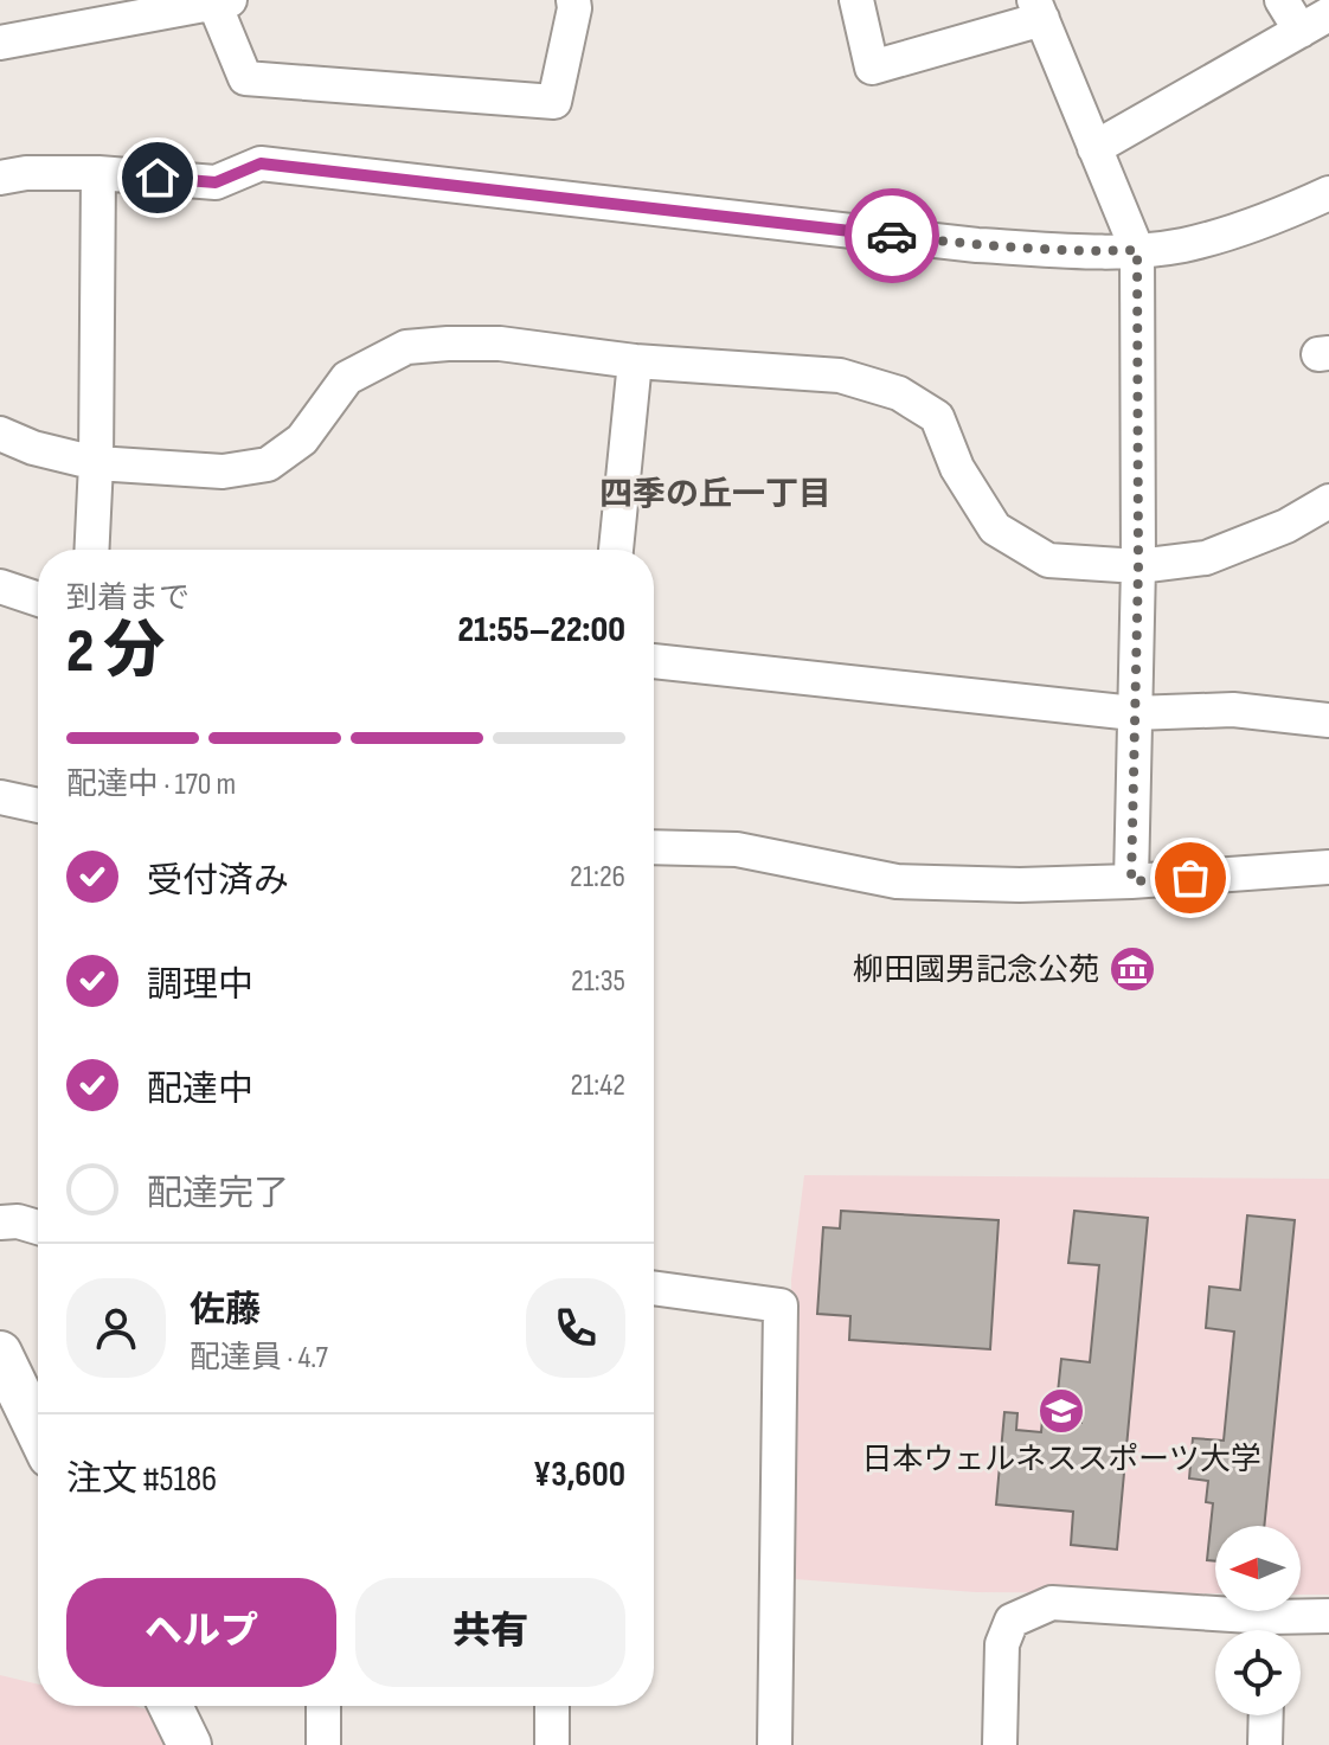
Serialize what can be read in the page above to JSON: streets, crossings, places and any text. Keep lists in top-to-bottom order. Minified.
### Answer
{"districts":["四季の丘一丁目"],"places":{"museum":["柳田國男記念公苑"],"school or university":["日本ウェルネススポーツ大学"]},"north":"left","page":{"heading":["2 分","到着まで","21:55–22:00"],"panel":["佐藤","配達員 · 4.7","注文 #5186","¥3,600"],"bar":"配達中 · 170 m","list":[["受付済み","21:26"],["調理中","21:35"],["配達中","21:42"],"配達完了"],"buttons":["ヘルプ","共有"]}}
